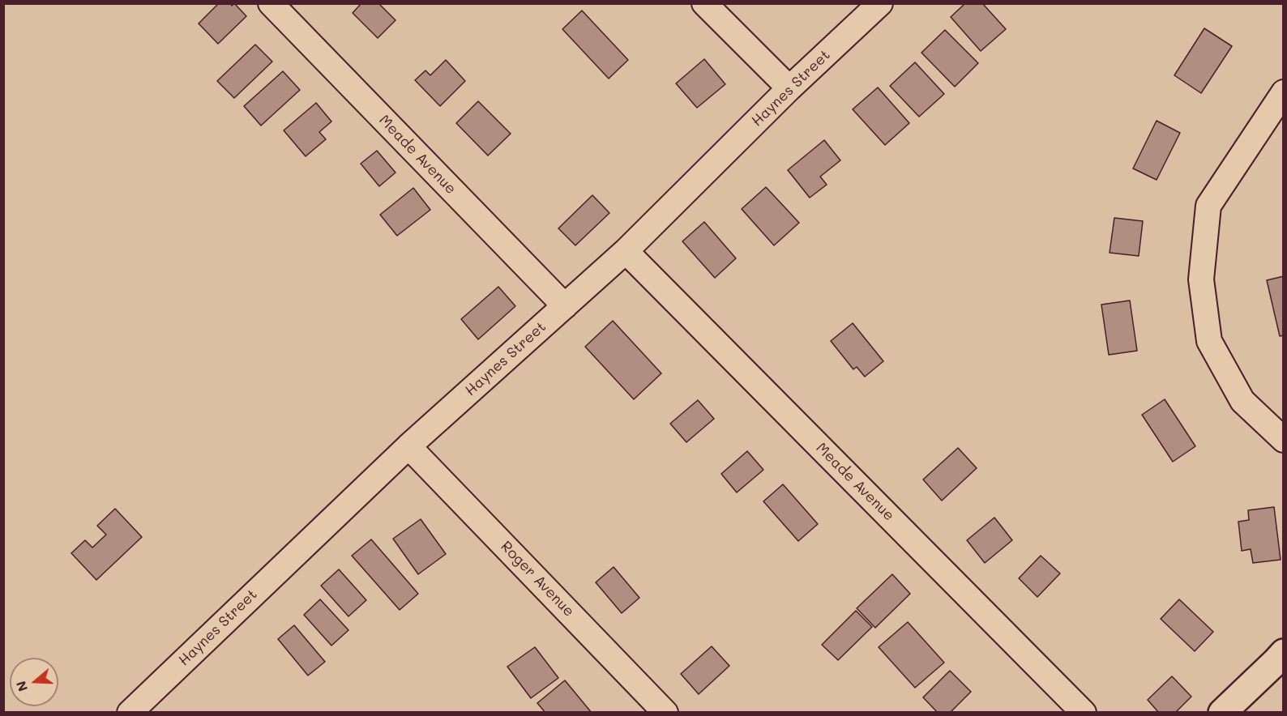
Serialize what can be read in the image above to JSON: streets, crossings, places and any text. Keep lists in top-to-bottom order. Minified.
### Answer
{"streets":{"street":["Haynes Street","Meade Avenue","Roger Avenue"]},"crossings":[["Haynes Street","Meade Avenue"],["Haynes Street","Roger Avenue"]],"north":"left"}
